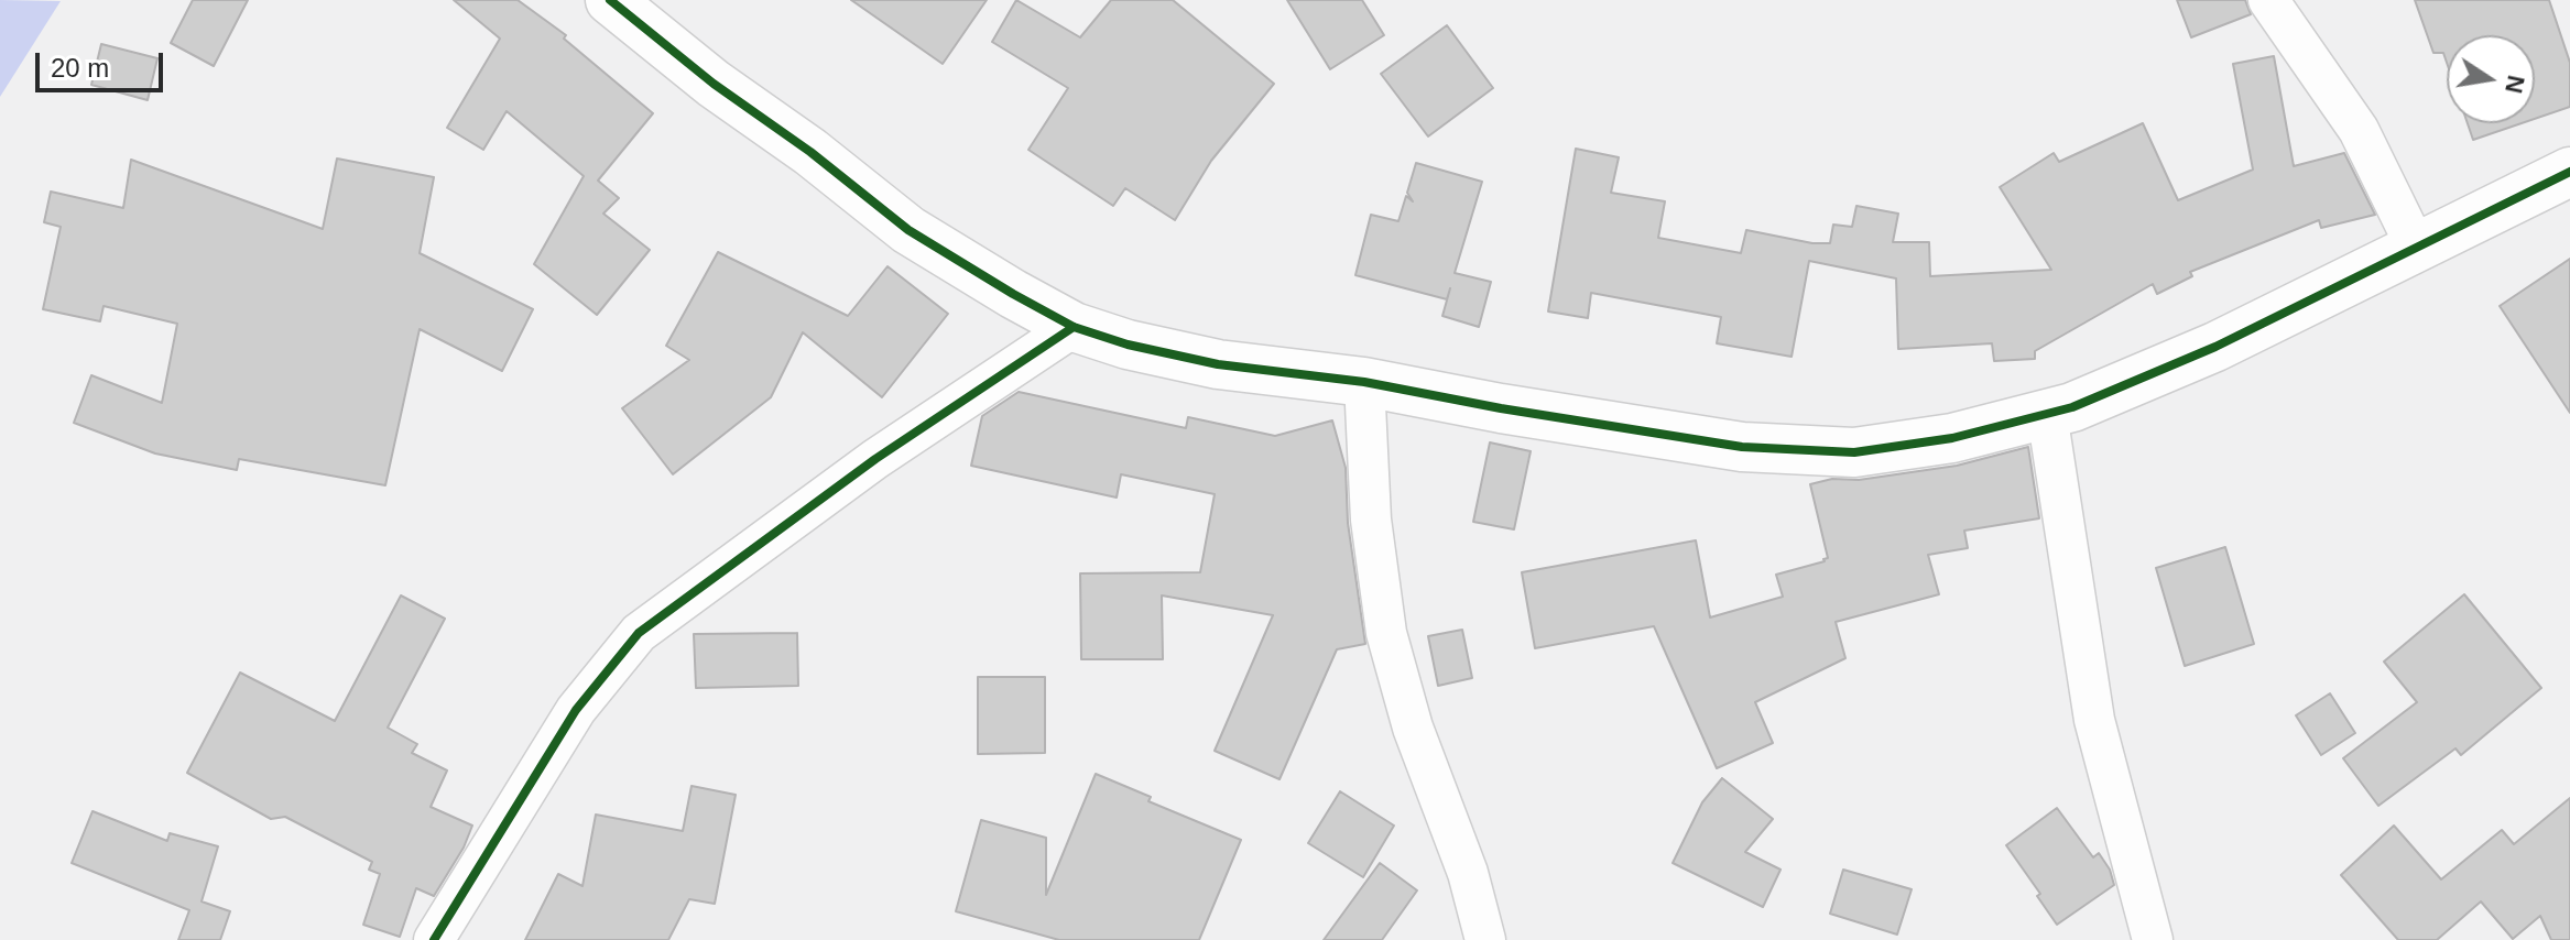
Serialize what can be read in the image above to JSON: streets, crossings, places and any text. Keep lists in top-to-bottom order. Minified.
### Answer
{"scale_bar":"20 m","north":"right"}
